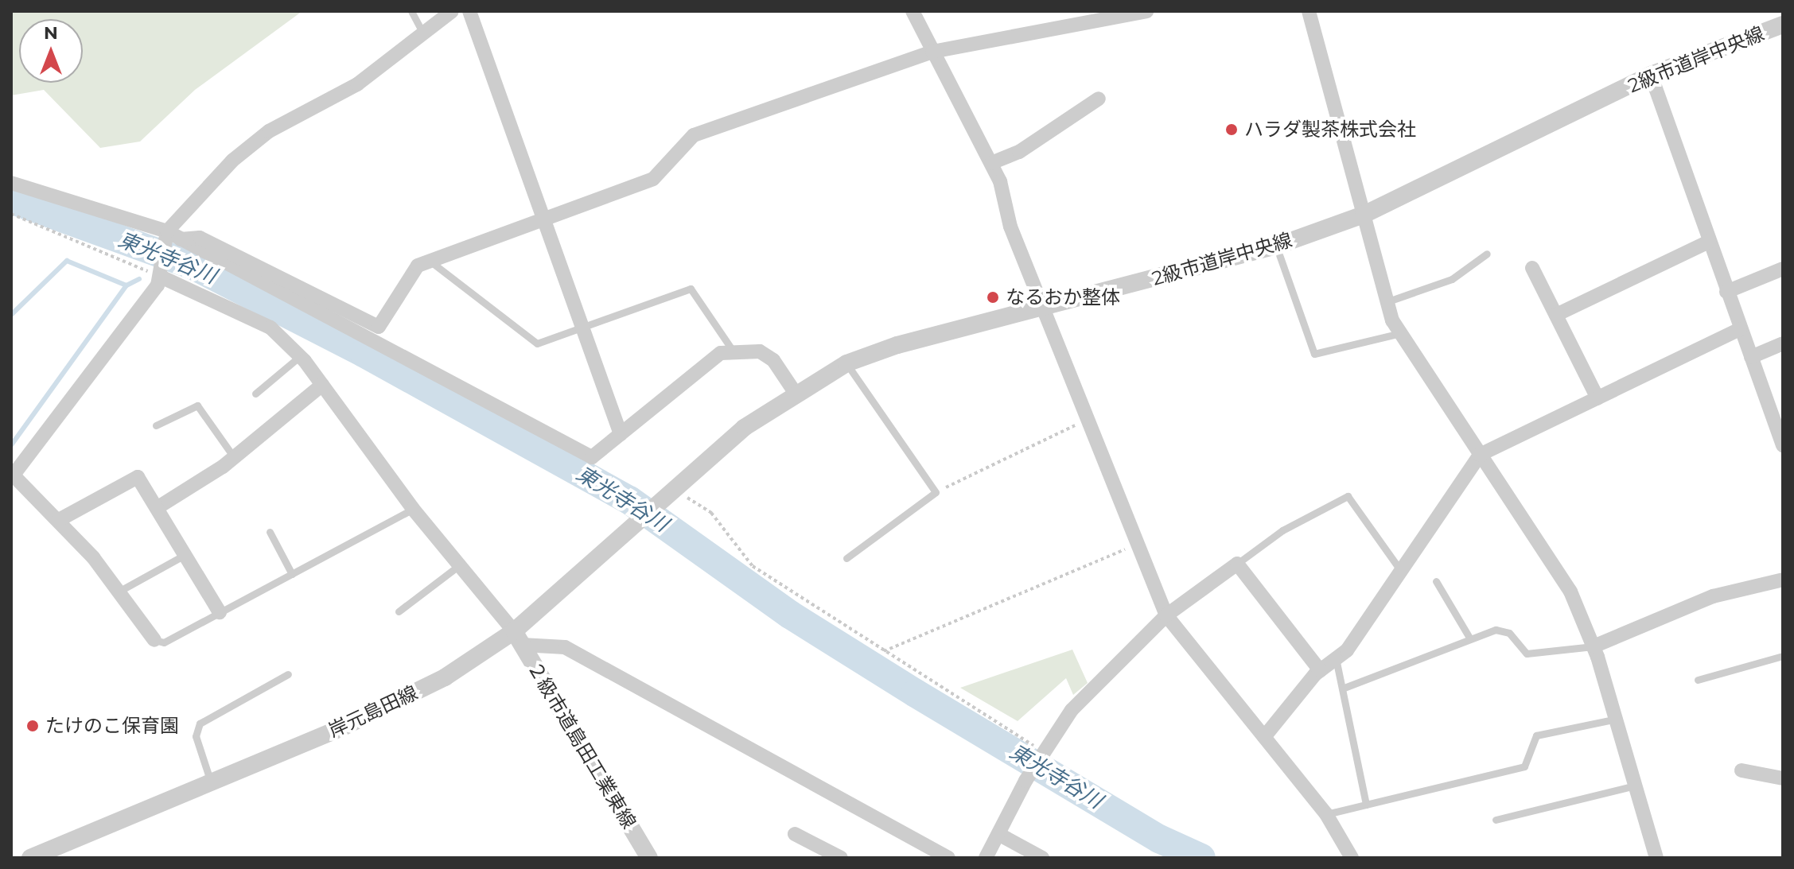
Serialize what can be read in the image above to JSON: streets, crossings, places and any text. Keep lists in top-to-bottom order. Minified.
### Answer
{"streets":{"street":["2級市道岸中央線","岸元島田線","２級市道島田工業東線"]},"crossings":[["2級市道岸中央線","岸元島田線"],["岸元島田線","２級市道島田工業東線"]],"water":["東光寺谷川"],"places":["ハラダ製茶株式会社","なるおか整体","たけのこ保育園"],"north":"top"}
